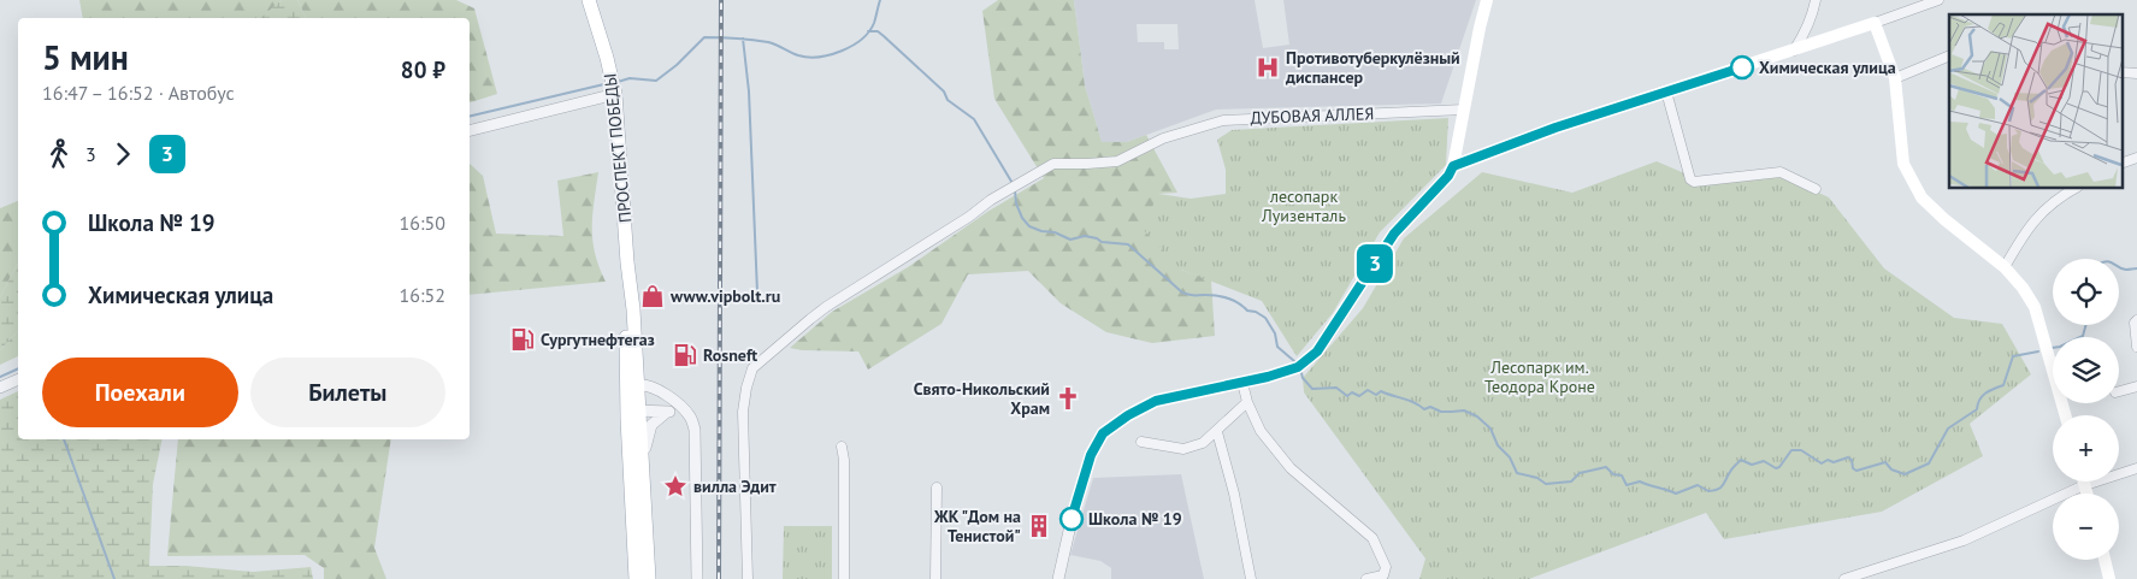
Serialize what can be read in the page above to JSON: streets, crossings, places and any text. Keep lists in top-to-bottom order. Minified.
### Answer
{"streets":{"main road":["ПРОСПЕКТ ПОБЕДЫ"],"street":["ДУБОВАЯ АЛЛЕЯ"]},"parks":["лесопарк Луизенталь","Лесопарк им. Теодора Кроне"],"places":{"hospital":["Противотуберкулёзный диспансер"],"other":["Химическая улица","Школа № 19"],"shop":["www.vipbolt.ru"],"fuel station":["Сургутнефтегаз","Rosneft"],"church":["Свято-Никольский Храм"],"place":["вилла Эдит"],"building":["ЖК \"Дом на Тенистой\""]},"lines":["bus line 3"],"page":{"on_map":"3","heading":["5 мин","16:47 – 16:52 · Автобус","80 ₽"],"legs":["3","3"],"list":[{"name":"Школа № 19","value":"16:50"},{"name":"Химическая улица","value":"16:52"}],"map_buttons":["+","−"],"buttons":["Поехали","Билеты"]}}
